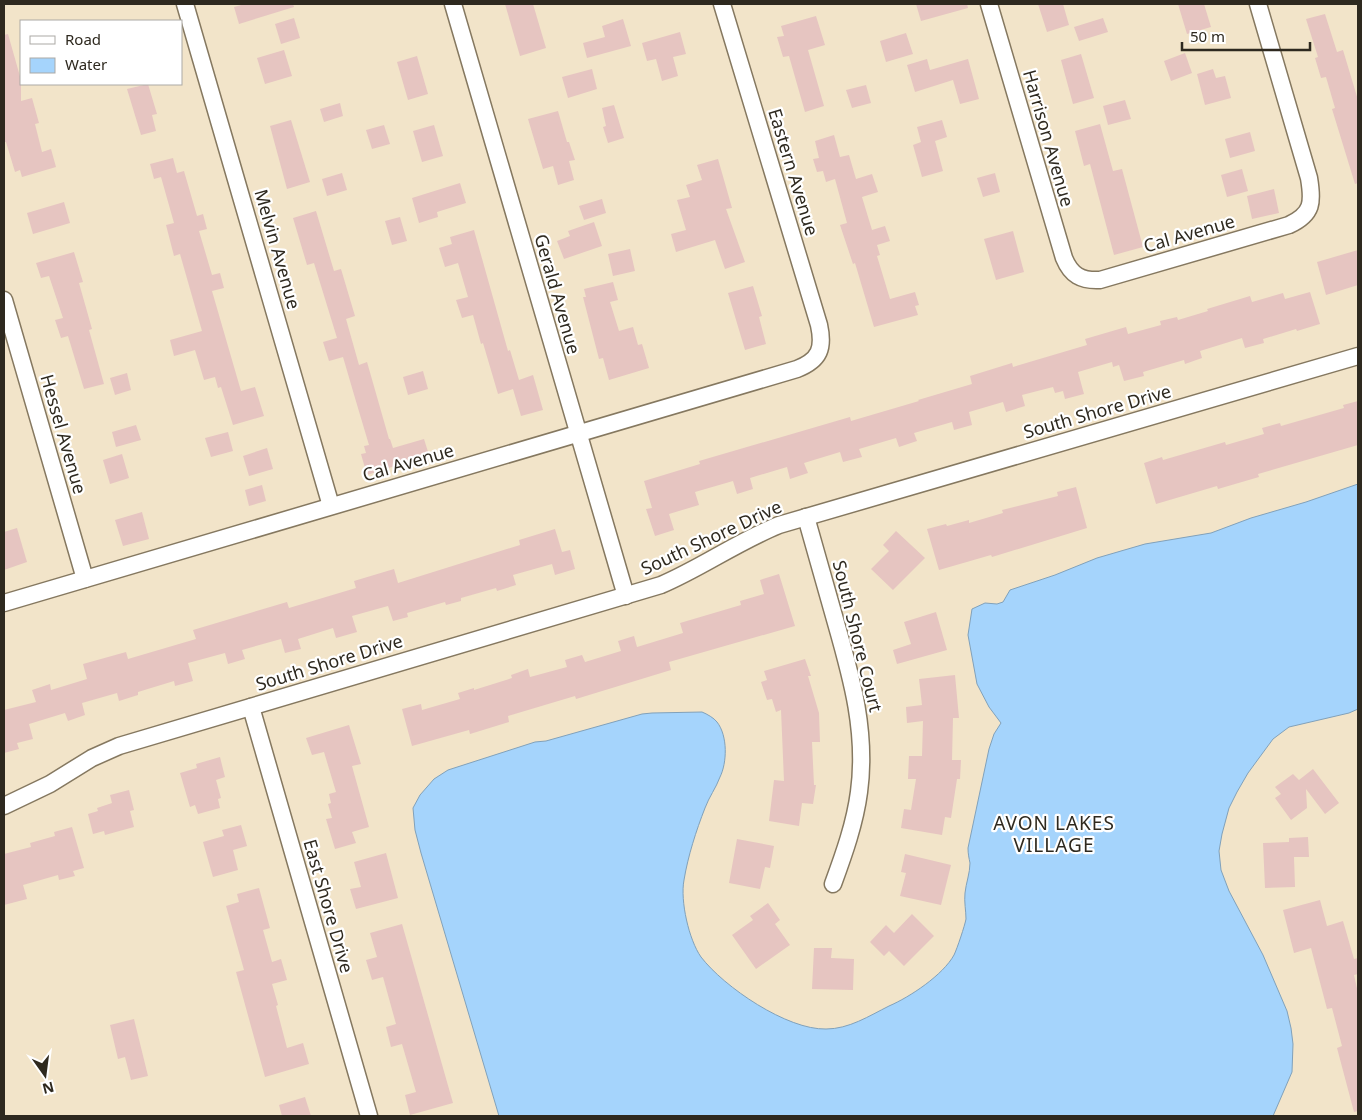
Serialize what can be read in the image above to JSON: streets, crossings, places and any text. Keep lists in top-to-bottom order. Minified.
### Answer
{"streets":{"street":["Harrison Avenue","Eastern Avenue","Cal Avenue","Melvin Avenue","Gerald Avenue","South Shore Drive","Hessel Avenue","South Shore Court","East Shore Drive"]},"crossings":[["Harrison Avenue","Cal Avenue"],["Eastern Avenue","Cal Avenue"],["Cal Avenue","Melvin Avenue"],["Cal Avenue","Gerald Avenue"],["Cal Avenue","Hessel Avenue"],["Gerald Avenue","South Shore Drive"],["South Shore Drive","South Shore Court"],["South Shore Drive","East Shore Drive"]],"districts":["AVON LAKES VILLAGE"],"legend":["Road","Water"],"scale_bar":"50 m","north":"bottom"}
